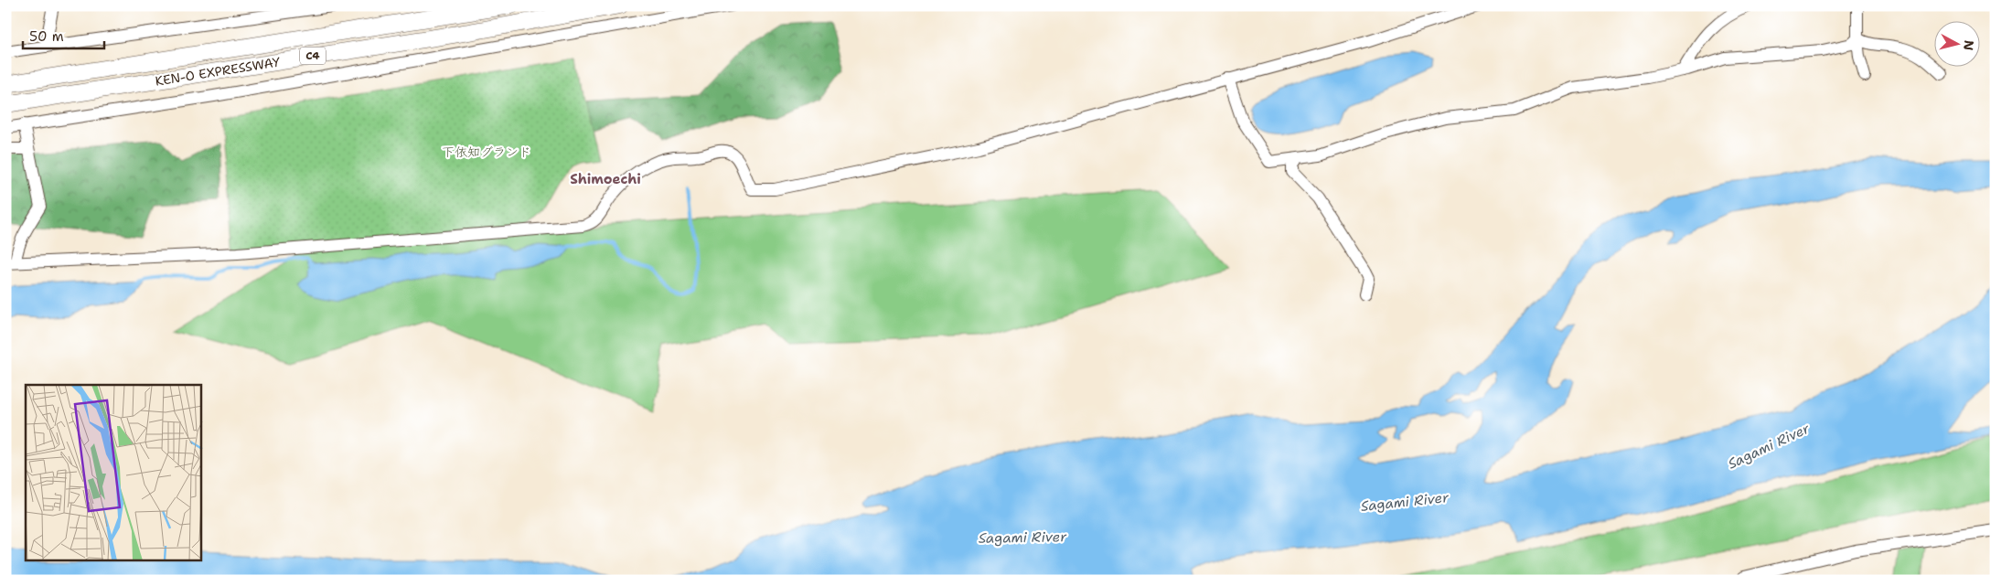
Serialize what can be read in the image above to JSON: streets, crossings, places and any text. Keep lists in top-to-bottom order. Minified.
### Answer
{"streets":{"highway":["C4","KEN-O EXPRESSWAY"]},"districts":["Shimoechi"],"water":["Sagami River"],"parks":["下依知グランド"],"scale_bar":"50 m","north":"right"}
